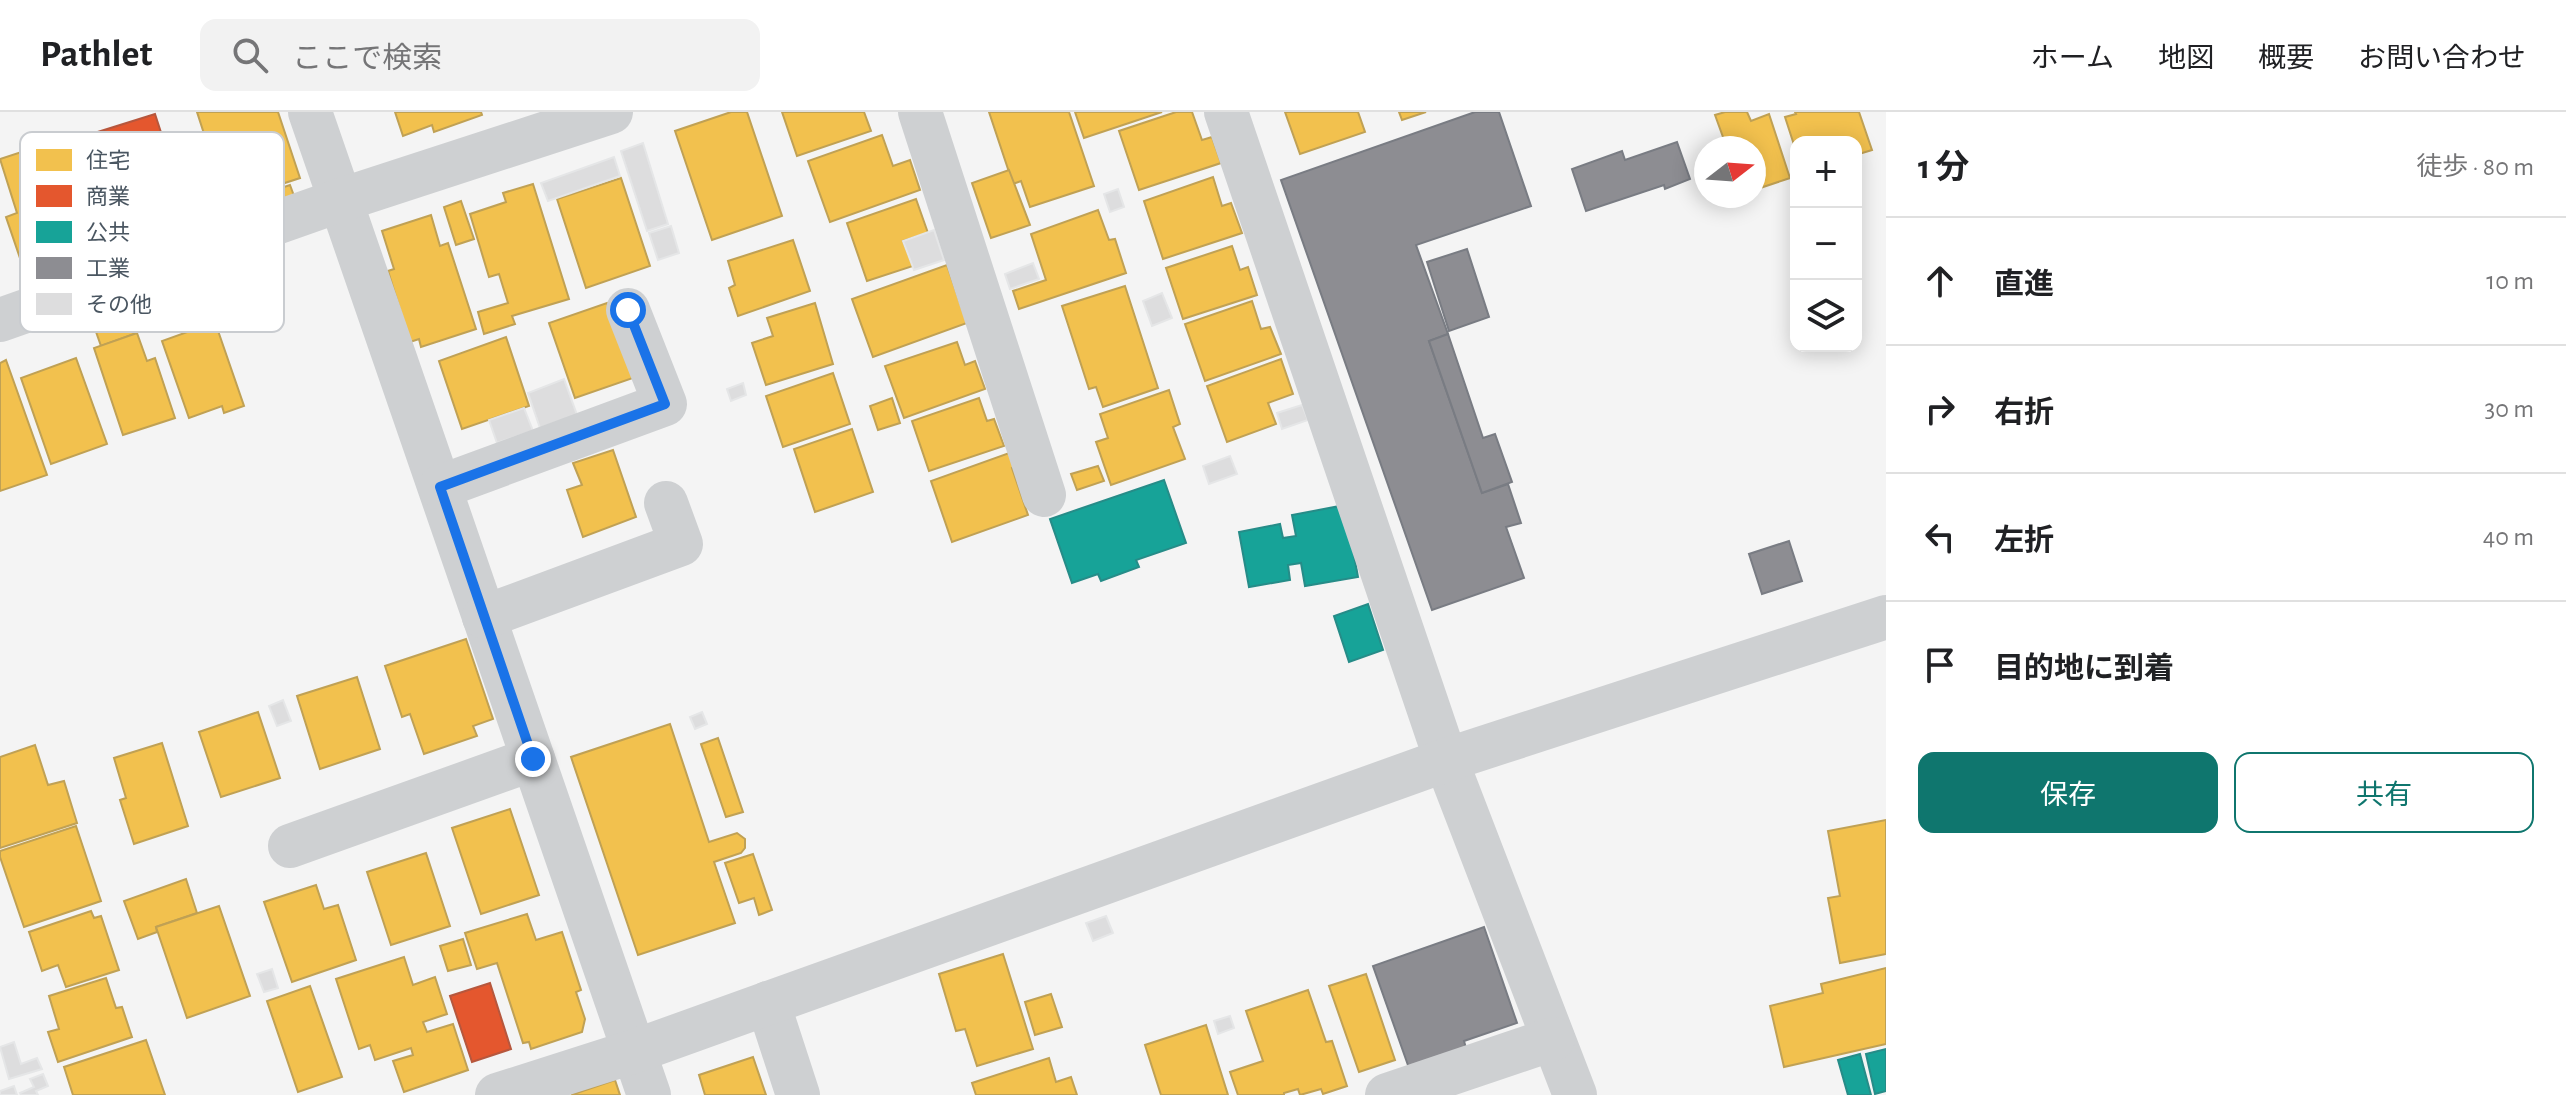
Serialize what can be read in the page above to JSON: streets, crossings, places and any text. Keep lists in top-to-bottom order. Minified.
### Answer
{"legend":["住宅","商業","公共","工業","その他"],"north":"right","page":{"header":"Pathlet","search":"ここで検索","nav":["ホーム","地図","概要","お問い合わせ"],"heading":["1 分","徒歩 · 80 m"],"map_buttons":["+","−"],"list":[["直進","10 m"],["右折","30 m"],["左折","40 m"],"目的地に到着"],"buttons":["保存","共有"]}}
